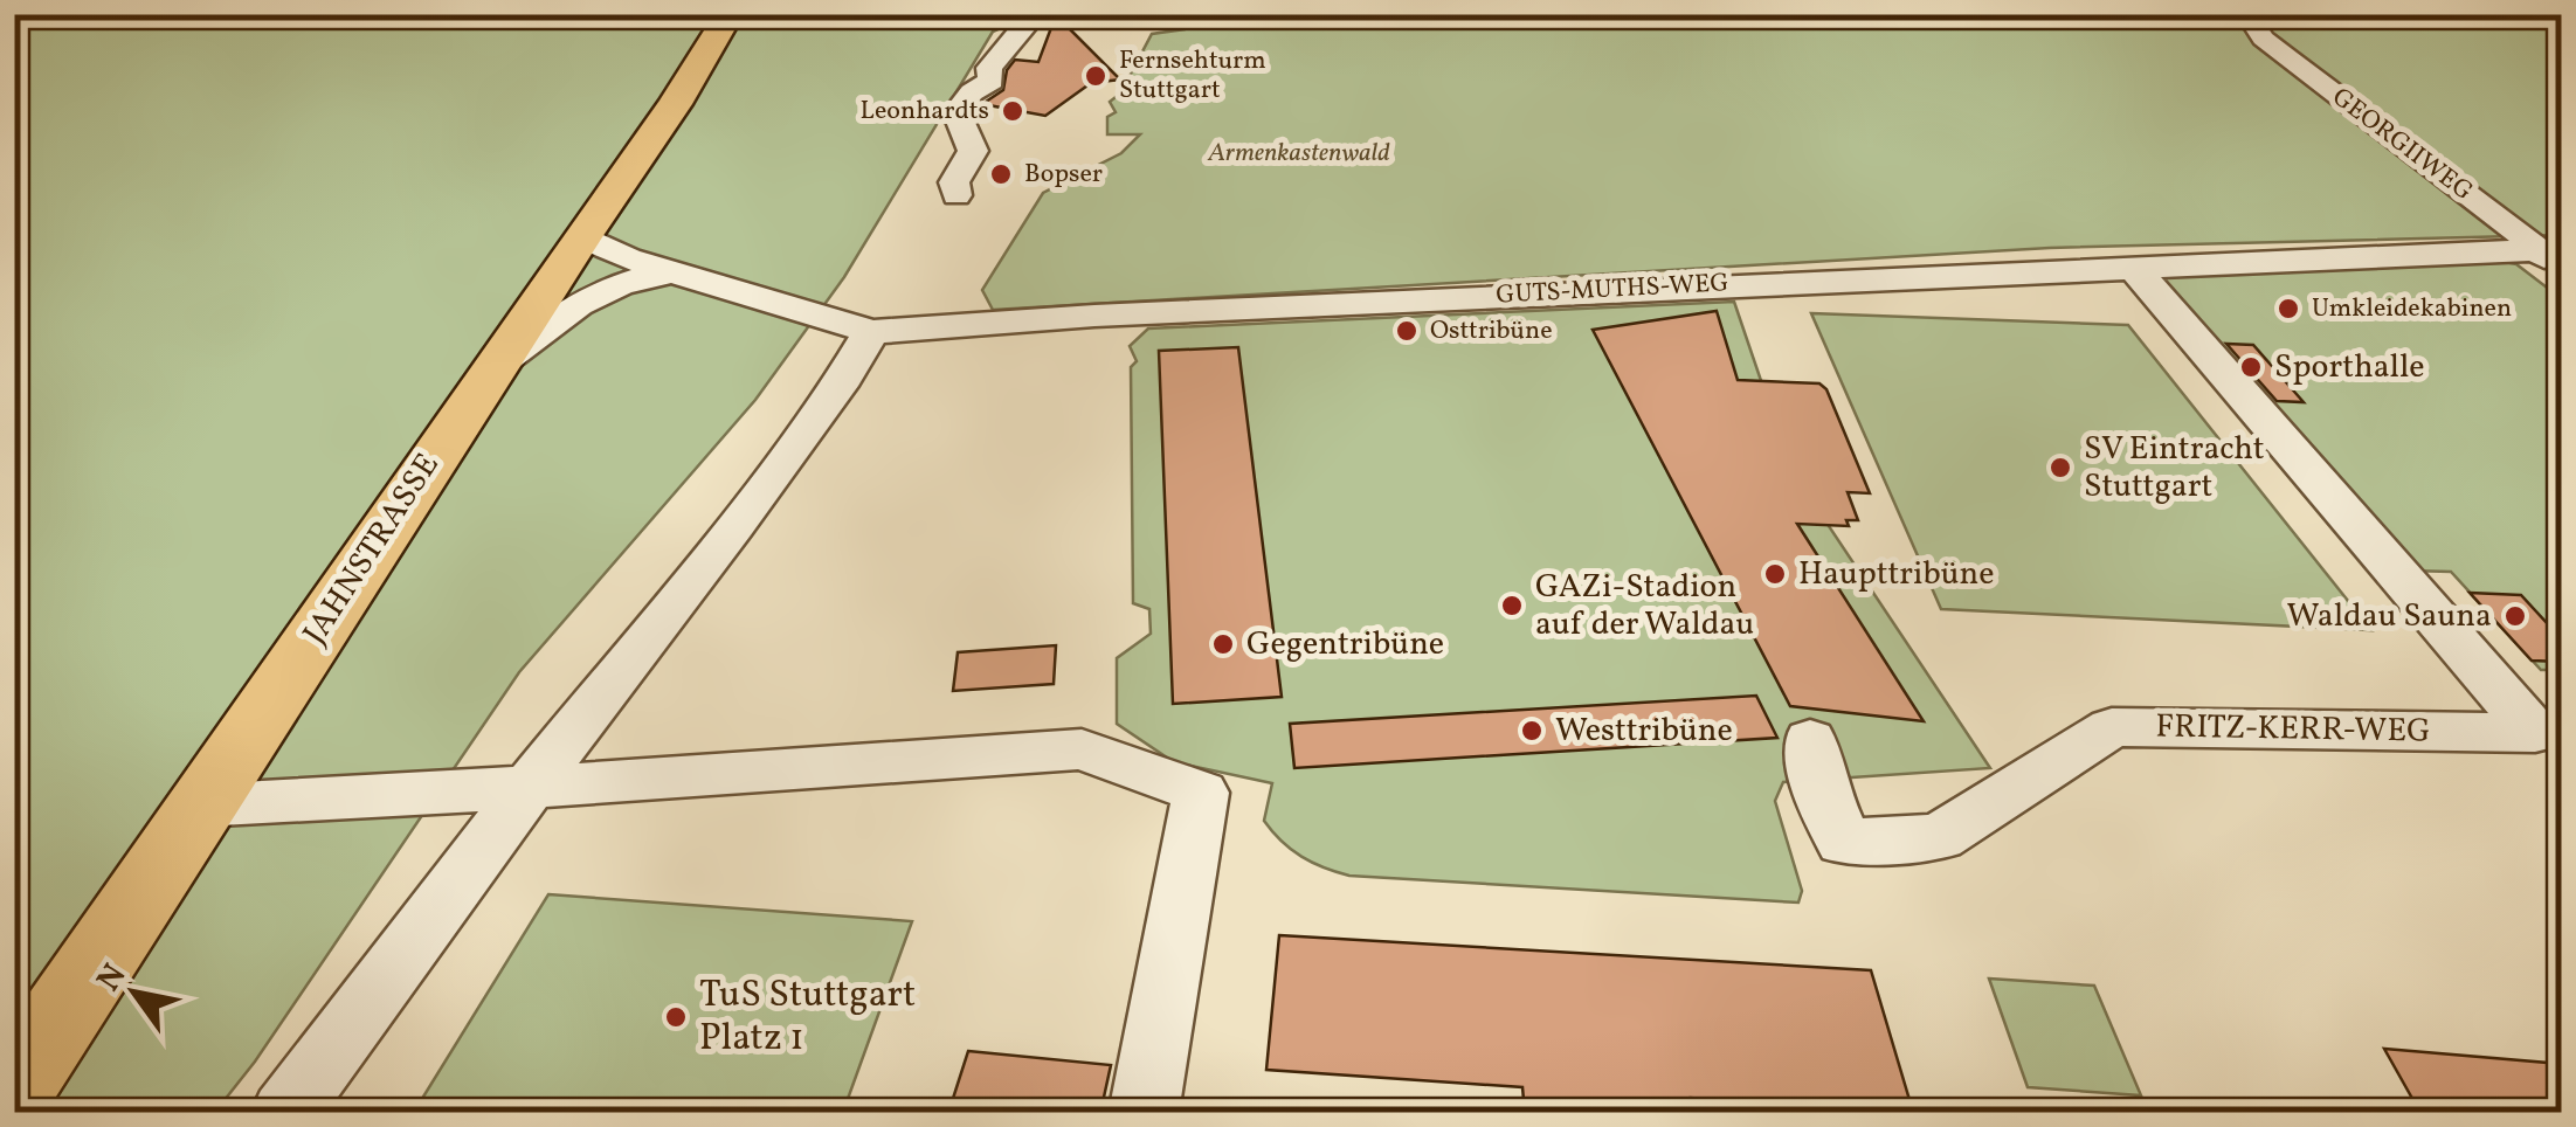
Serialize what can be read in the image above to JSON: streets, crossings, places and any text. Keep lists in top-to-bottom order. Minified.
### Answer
{"streets":{"main road":["JAHNSTRASSE"],"street":["GEORGIIWEG","GUTS-MUTHS-WEG","FRITZ-KERR-WEG"]},"crossings":[["GEORGIIWEG","GUTS-MUTHS-WEG"],["GUTS-MUTHS-WEG","JAHNSTRASSE"],["GUTS-MUTHS-WEG","FRITZ-KERR-WEG"]],"parks":["Armenkastenwald"],"places":["Fernsehturm Stuttgart","Leonhardts","Bopser","Umkleidekabinen","Osttribüne","Sporthalle","SV Eintracht Stuttgart","Haupttribüne","GAZi-Stadion auf der Waldau","Waldau Sauna","Gegentribüne","Westtribüne","TuS Stuttgart Platz 1"],"north":"top left"}
